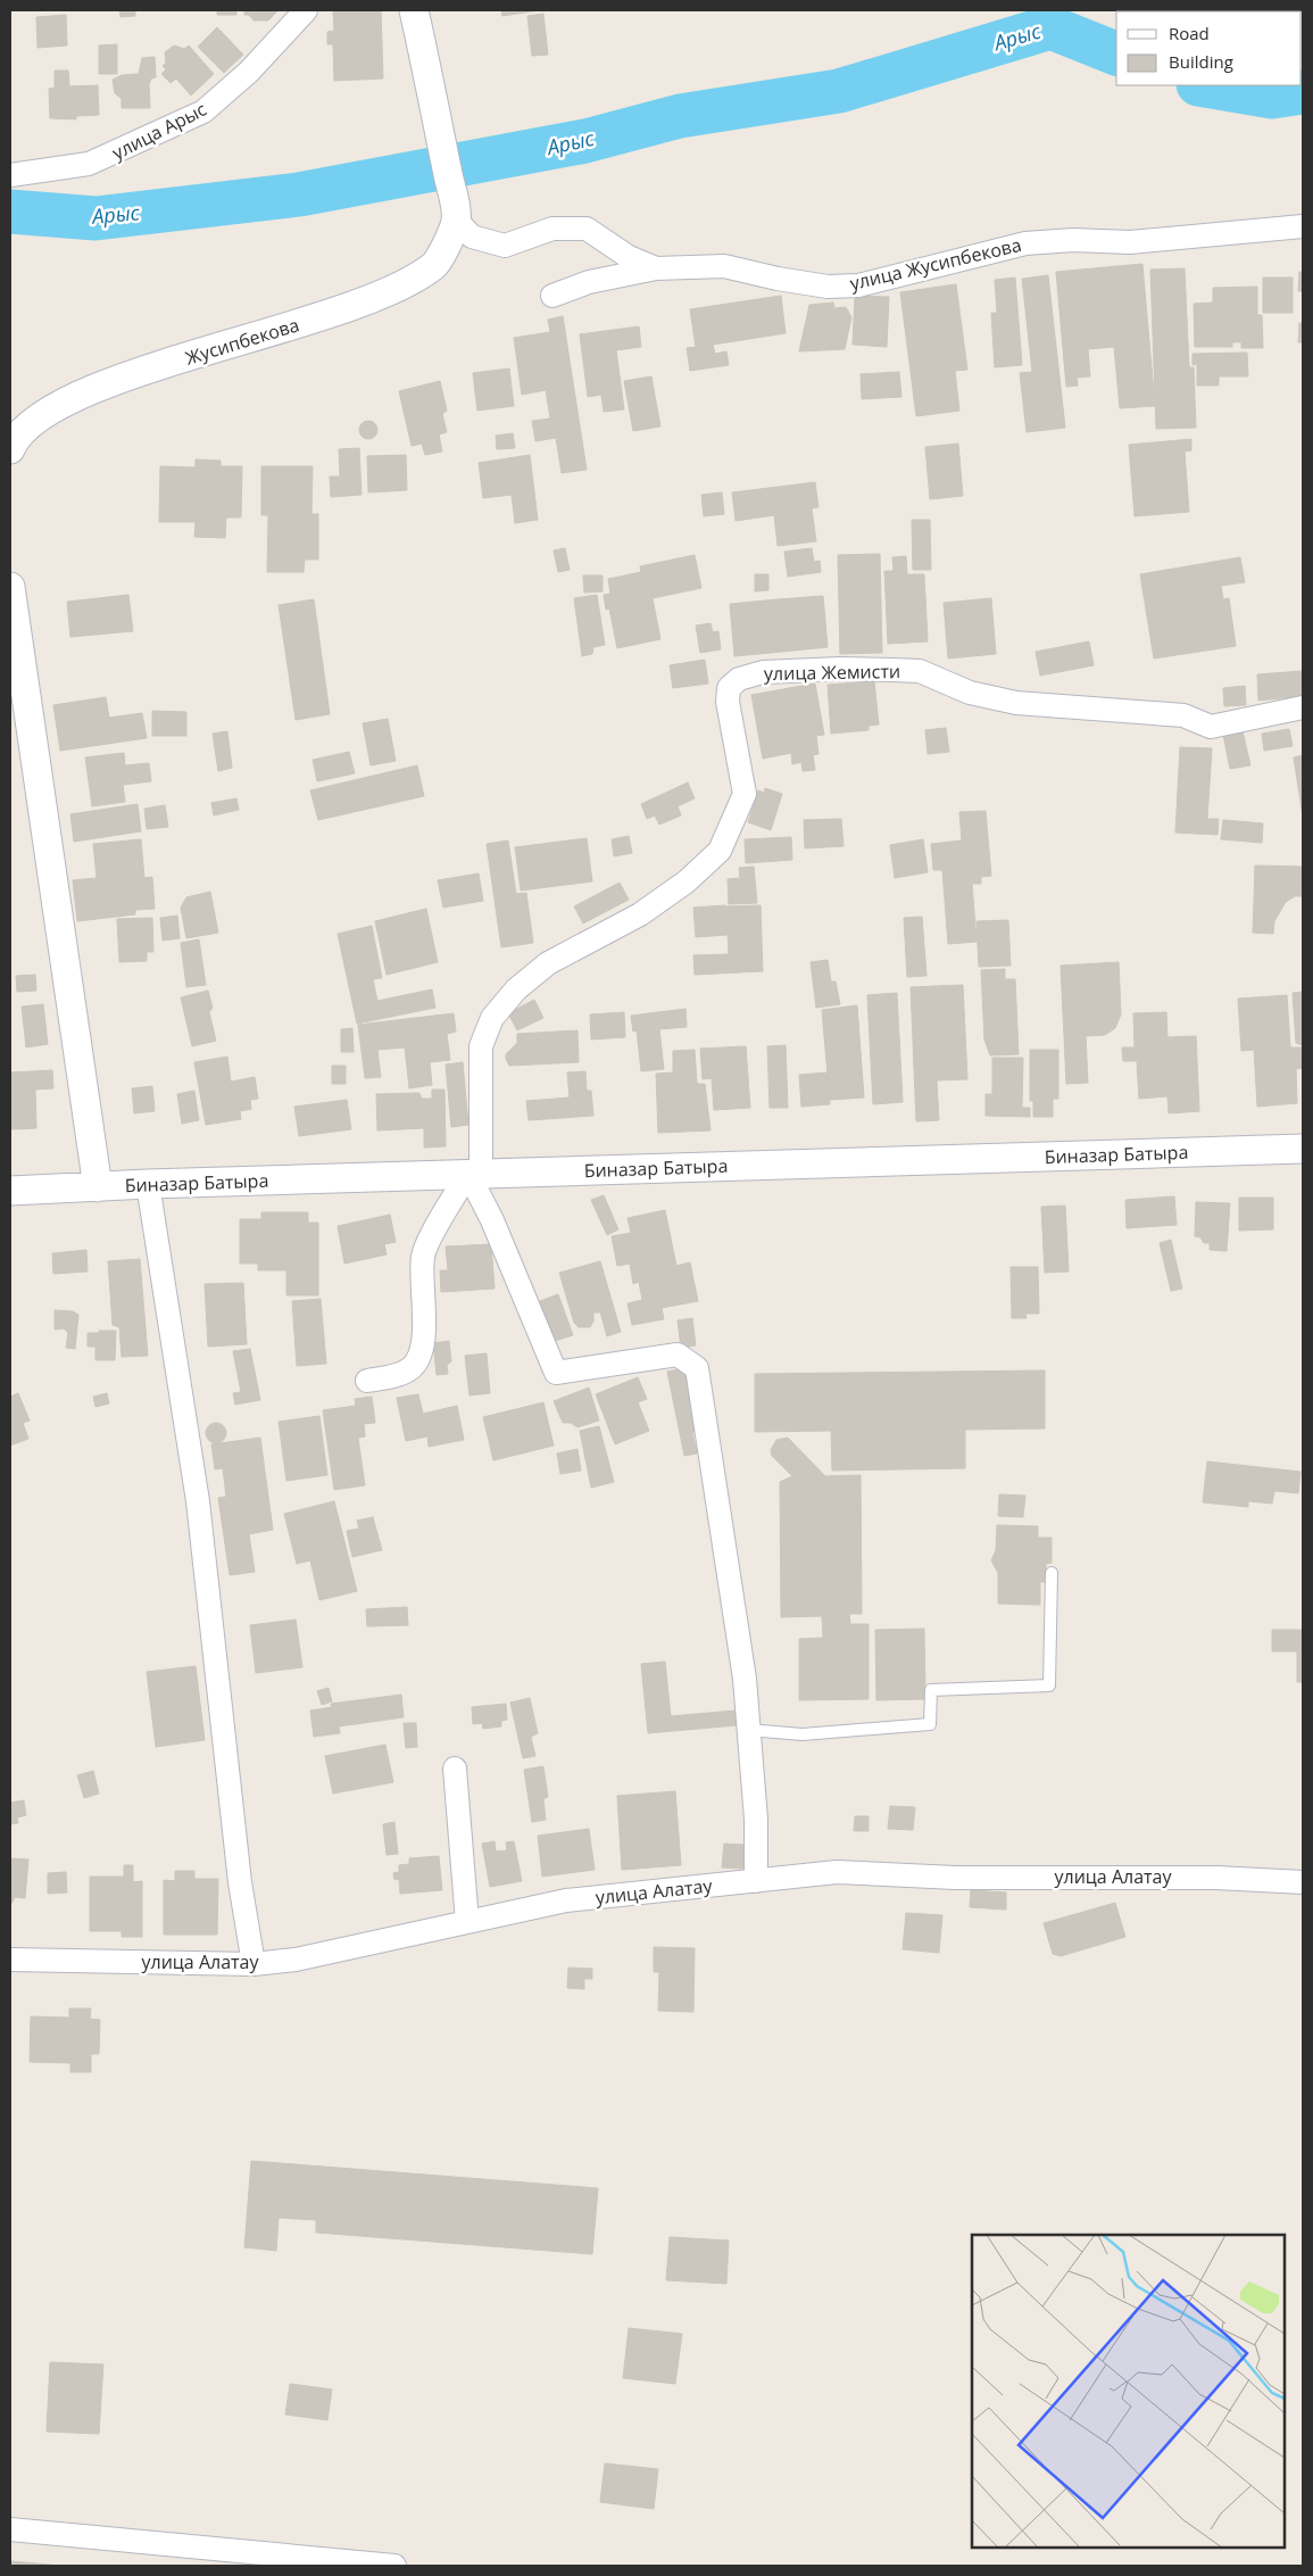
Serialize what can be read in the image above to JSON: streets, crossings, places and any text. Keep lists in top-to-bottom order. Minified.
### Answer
{"streets":{"street":["улица Арыс","улица Жусипбекова","Жусипбекова","улица Жемисти","Биназар Батыра","улица Алатау"]},"crossings":[["улица Жусипбекова","Жусипбекова"],["улица Жемисти","Биназар Батыра"]],"water":["Арыс"],"legend":["Road","Building"]}
